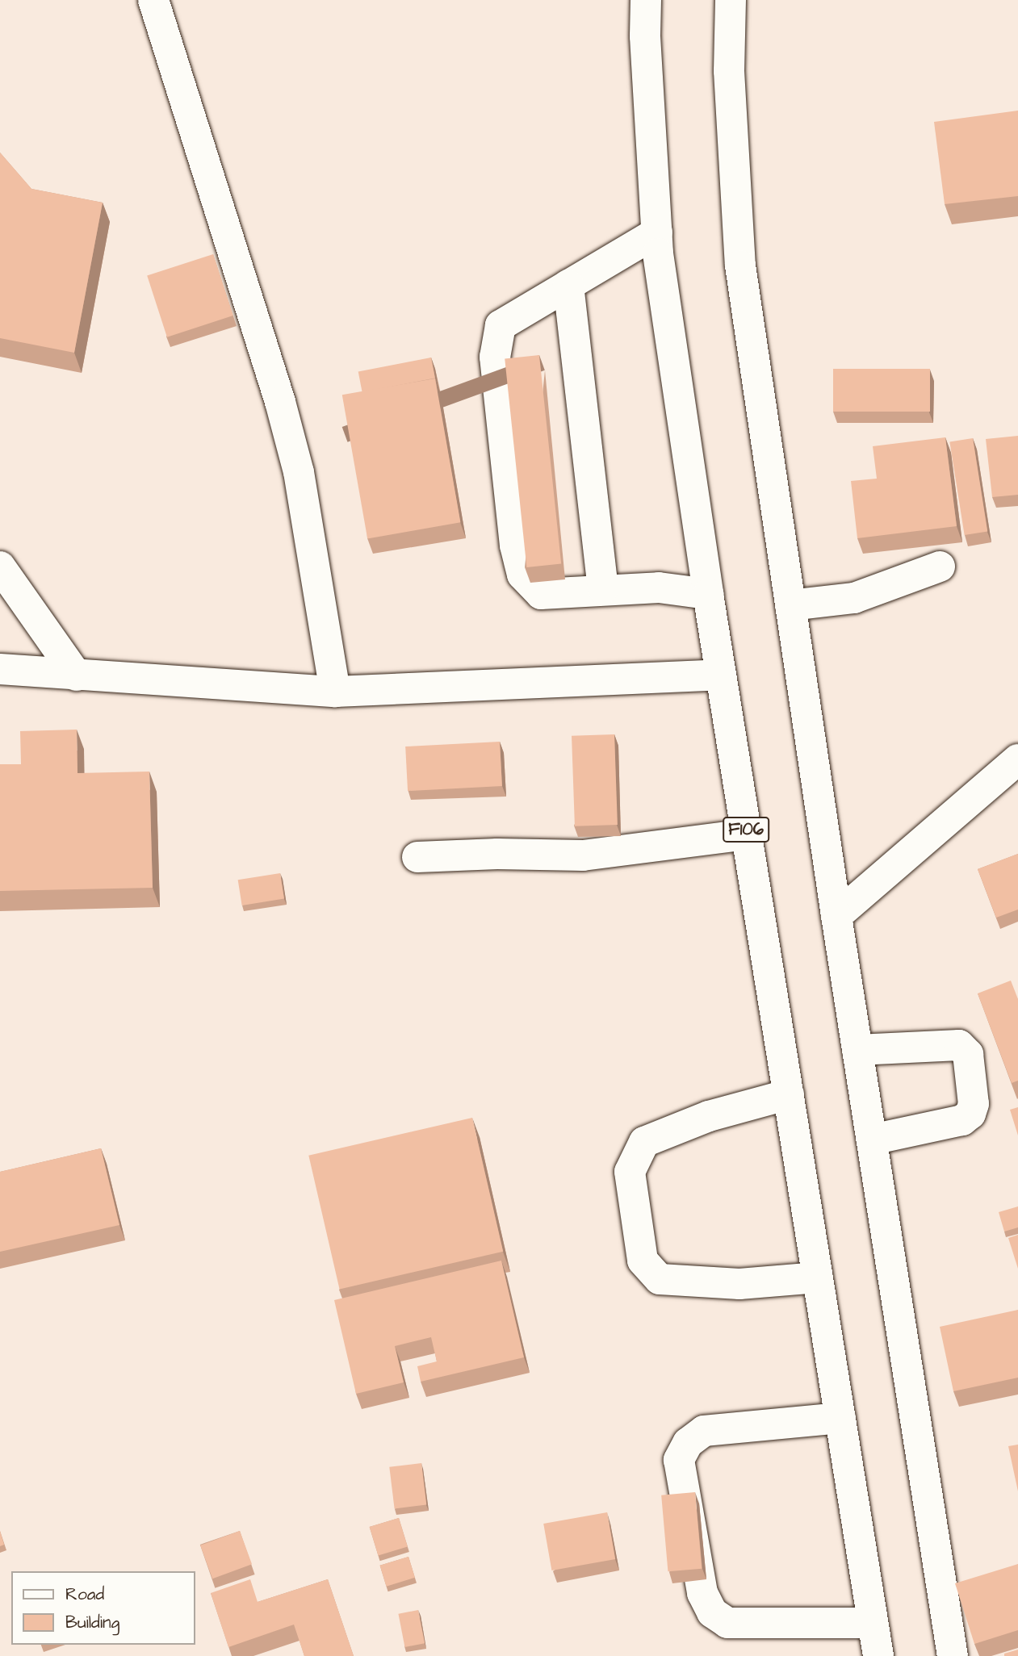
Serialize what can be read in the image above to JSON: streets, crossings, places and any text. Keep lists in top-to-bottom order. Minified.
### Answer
{"streets":{"main road":["F106"]},"legend":["Road","Building"]}
